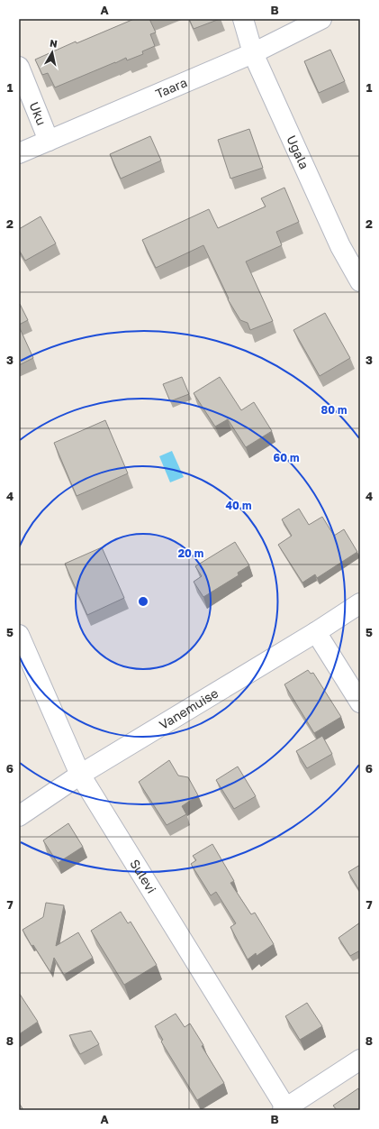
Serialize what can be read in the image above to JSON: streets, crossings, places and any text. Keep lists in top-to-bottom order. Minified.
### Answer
{"streets":{"street":["Taara","Uku","Ugala","Vanemuise","Sulevi"]},"crossings":[["Taara","Uku"],["Taara","Ugala"],["Vanemuise","Sulevi"]],"north":"top","grid":{"columns":["A","B"],"rows":["1","2","3","4","5","6","7","8"]},"rings":["80 m","60 m","40 m","20 m"]}
